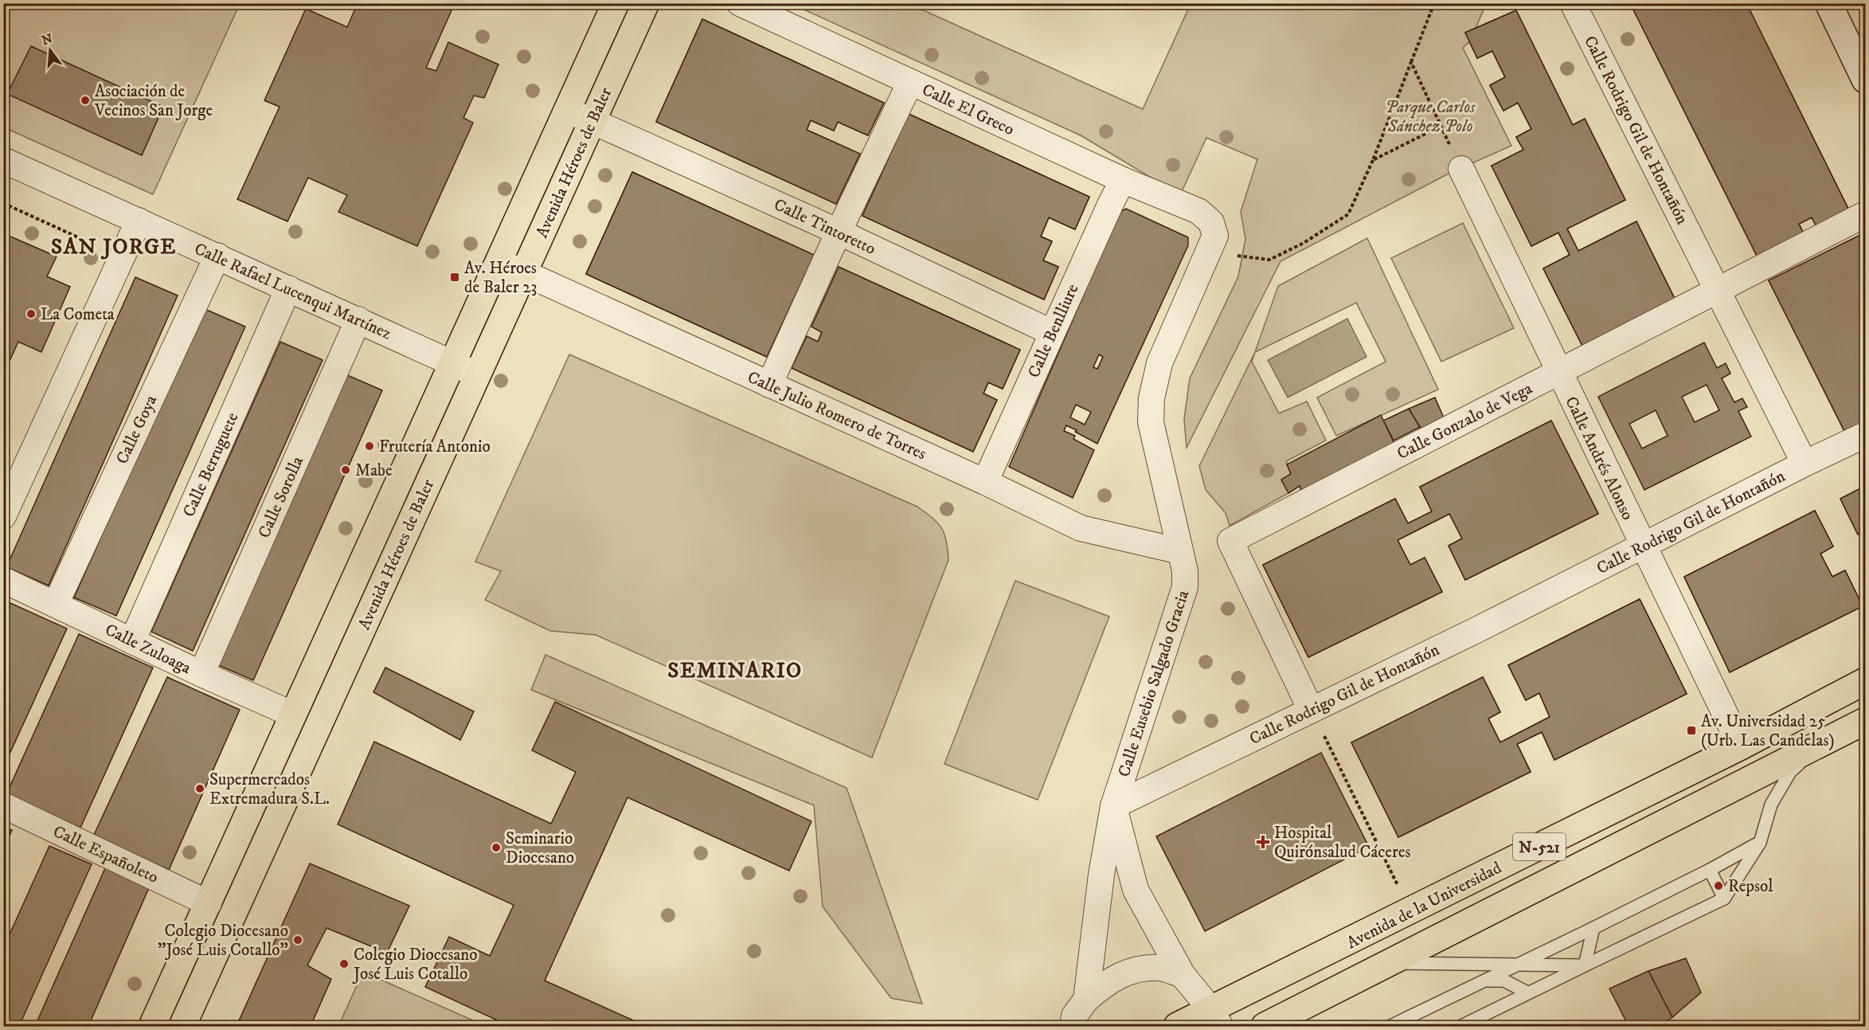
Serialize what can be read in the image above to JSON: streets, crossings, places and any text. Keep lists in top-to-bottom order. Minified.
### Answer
{"streets":{"main road":["Avenida Héroes de Baler","N-521","Avenida de la Universidad"],"street":["Calle El Greco","Calle Rodrigo Gil de Hontañón","Calle Tintoretto","Calle Rafael Lucenqui Martínez","Calle Benlliure","Calle Julio Romero de Torres","Calle Gonzalo de Vega","Calle Goya","Calle Andrés Alonso","Calle Berruguete","Calle Sorolla","Calle Zuloaga","Calle Eusebio Salgado Gracia","Calle Españoleto"]},"crossings":[["Calle El Greco","Calle Benlliure"],["Calle El Greco","Calle Eusebio Salgado Gracia"],["Calle Rodrigo Gil de Hontañón","Calle Gonzalo de Vega"],["Calle Rodrigo Gil de Hontañón","Calle Andrés Alonso"],["Calle Rodrigo Gil de Hontañón","Calle Eusebio Salgado Gracia"],["Avenida Héroes de Baler","Calle Tintoretto"],["Avenida Héroes de Baler","Calle Rafael Lucenqui Martínez"],["Avenida Héroes de Baler","Calle Julio Romero de Torres"],["Avenida Héroes de Baler","Calle Zuloaga"],["Avenida Héroes de Baler","Calle Españoleto"],["Calle Tintoretto","Calle Benlliure"],["Calle Rafael Lucenqui Martínez","Calle Goya"],["Calle Rafael Lucenqui Martínez","Calle Berruguete"],["Calle Rafael Lucenqui Martínez","Calle Sorolla"],["Calle Benlliure","Calle Julio Romero de Torres"],["Calle Julio Romero de Torres","Calle Eusebio Salgado Gracia"],["Calle Gonzalo de Vega","Calle Andrés Alonso"],["Calle Goya","Calle Zuloaga"],["Calle Andrés Alonso","Avenida de la Universidad"],["Calle Berruguete","Calle Zuloaga"],["Calle Sorolla","Calle Zuloaga"]],"districts":["SAN JORGE","SEMINARIO"],"parks":["Parque Carlos Sánchez Polo"],"places":{"other":["Asociación de Vecinos San Jorge","La Cometa","Frutería Antonio","Mabe","Supermercados Extremadura S.L.","Seminario Diocesano","Repsol","Colegio Diocesano \"José Luis Cotallo\"","Colegio Diocesano José Luis Cotallo"],"transit":["Av. Héroes de Baler 23","Av. Universidad 25 (Urb. Las Candelas)"],"health":["Hospital Quirónsalud Cáceres"]},"north":"top"}
